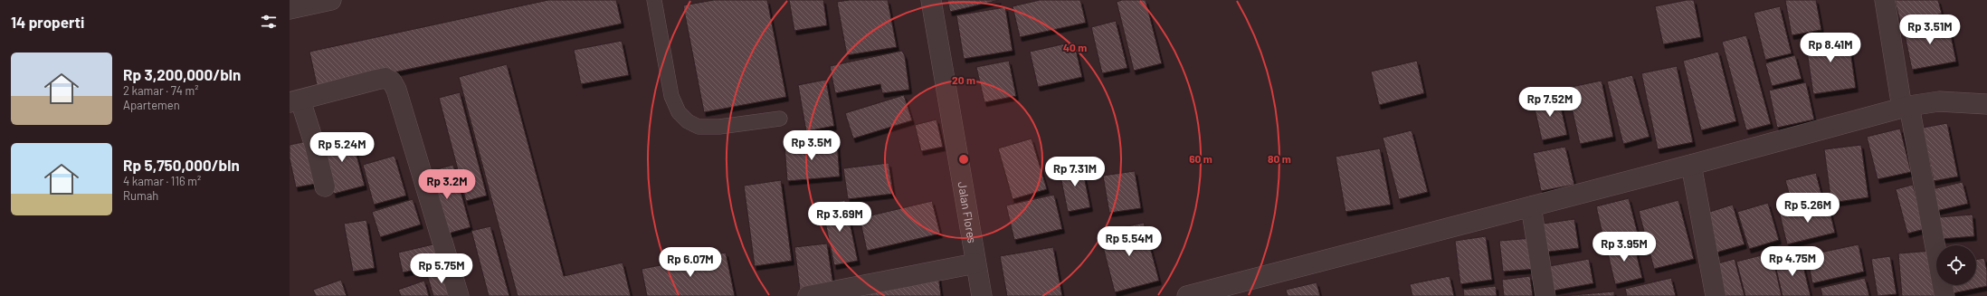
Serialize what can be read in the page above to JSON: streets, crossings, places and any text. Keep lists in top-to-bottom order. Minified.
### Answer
{"streets":{"street":["Jalan Flores"]},"page":{"heading":"14 properti","price":["Rp 3.51M","Rp 8.41M","Rp 7.52M","Rp 3.5M","Rp 5.24M","Rp 7.31M","Rp 3.2M","Rp 5.26M","Rp 3.69M","Rp 5.54M","Rp 3.95M","Rp 4.75M","Rp 6.07M","Rp 5.75M"],"list":[{"name":"Rp 3,200,000/bln","note":"2 kamar · 74 m² · Apartemen"},{"name":"Rp 5,750,000/bln","note":"4 kamar · 116 m² · Rumah"}]},"rings":["40 m","20 m","60 m","80 m"]}
